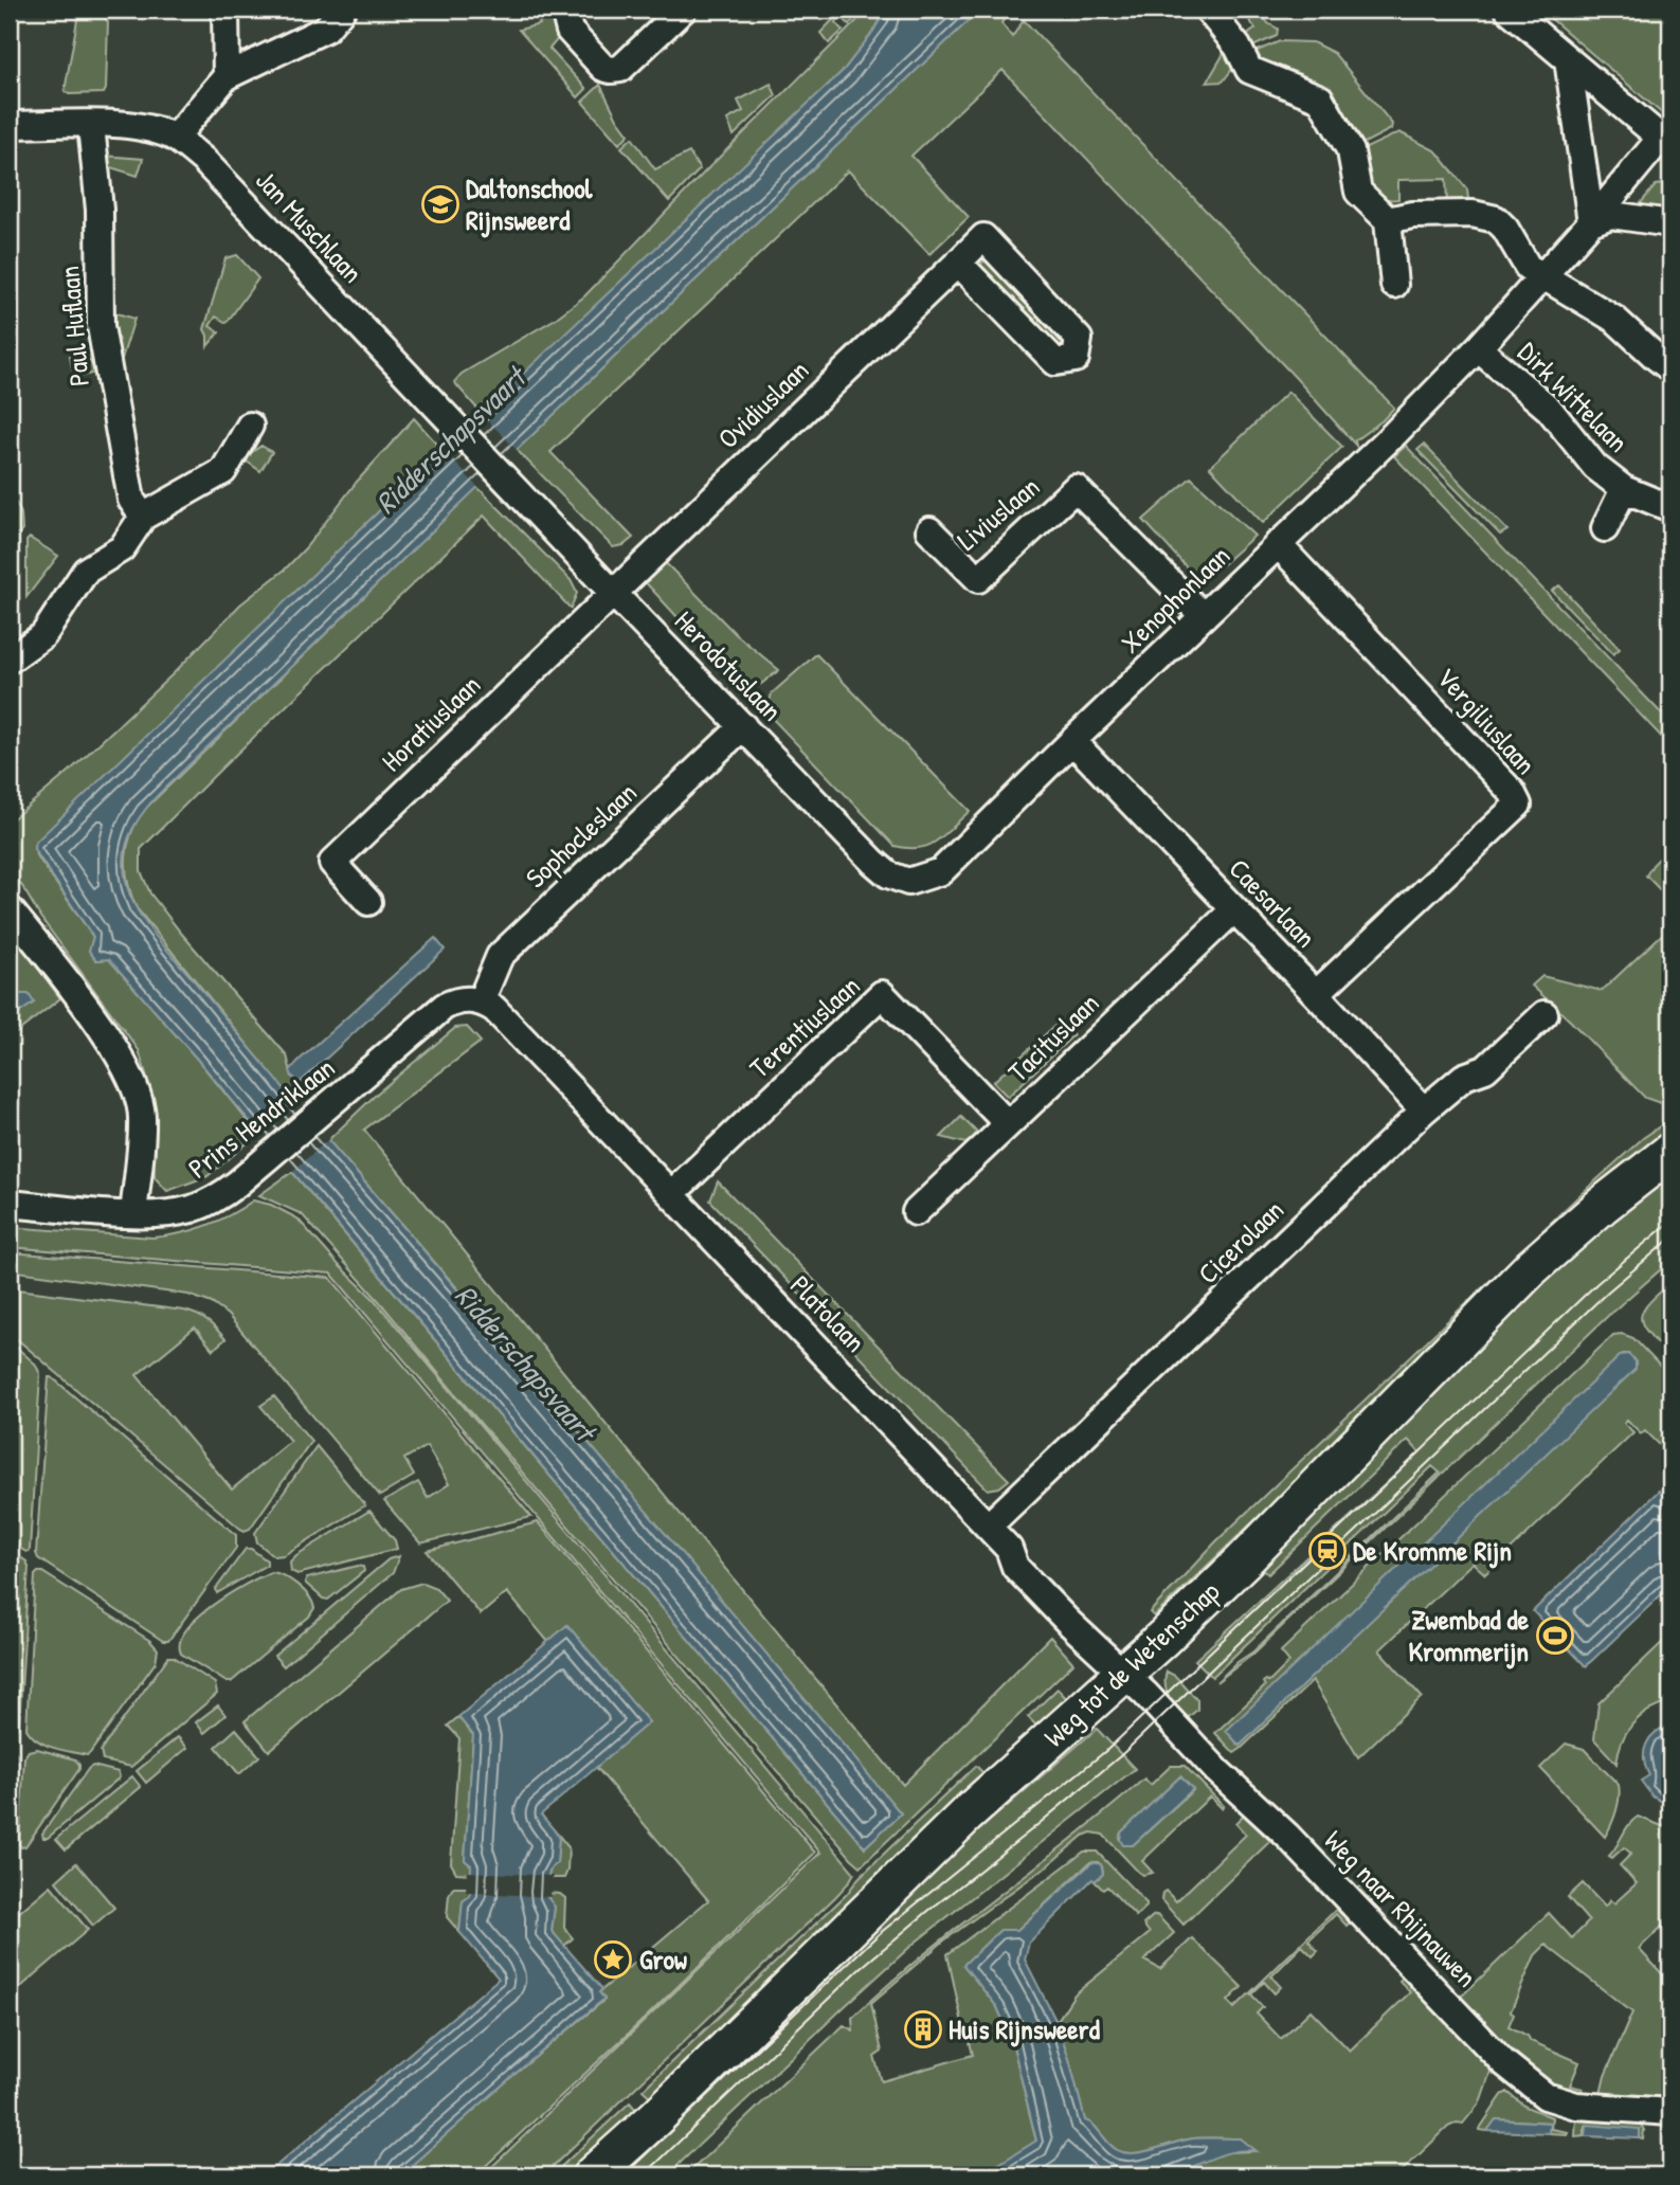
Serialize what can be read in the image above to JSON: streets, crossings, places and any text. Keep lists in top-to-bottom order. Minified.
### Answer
{"streets":{"main road":["Weg tot de Wetenschap"],"street":["Jan Muschlaan","Paul Huflaan","Dirk Wittelaan","Ovidiuslaan","Liviuslaan","Xenophonlaan","Herodotuslaan","Vergiliuslaan","Horatiuslaan","Sophocleslaan","Caesarlaan","Terentiuslaan","Tacituslaan","Prins Hendriklaan","Cicerolaan","Platolaan","Weg naar Rhijnauwen"]},"crossings":[["Jan Muschlaan","Paul Huflaan"],["Jan Muschlaan","Herodotuslaan"],["Dirk Wittelaan","Xenophonlaan"],["Ovidiuslaan","Herodotuslaan"],["Ovidiuslaan","Horatiuslaan"],["Liviuslaan","Xenophonlaan"],["Xenophonlaan","Herodotuslaan"],["Xenophonlaan","Vergiliuslaan"],["Xenophonlaan","Caesarlaan"],["Herodotuslaan","Horatiuslaan"],["Herodotuslaan","Sophocleslaan"],["Vergiliuslaan","Caesarlaan"],["Sophocleslaan","Prins Hendriklaan"],["Sophocleslaan","Platolaan"],["Caesarlaan","Tacituslaan"],["Caesarlaan","Cicerolaan"],["Terentiuslaan","Tacituslaan"],["Terentiuslaan","Platolaan"],["Prins Hendriklaan","Platolaan"],["Cicerolaan","Platolaan"],["Platolaan","Weg tot de Wetenschap"],["Platolaan","Weg naar Rhijnauwen"],["Weg tot de Wetenschap","Weg naar Rhijnauwen"]],"water":["Ridderschapsvaart"],"places":{"school or university":["Daltonschool Rijnsweerd"],"station":["De Kromme Rijn"],"sports":["Zwembad de Krommerijn"],"place":["Grow"],"building":["Huis Rijnsweerd"]}}
